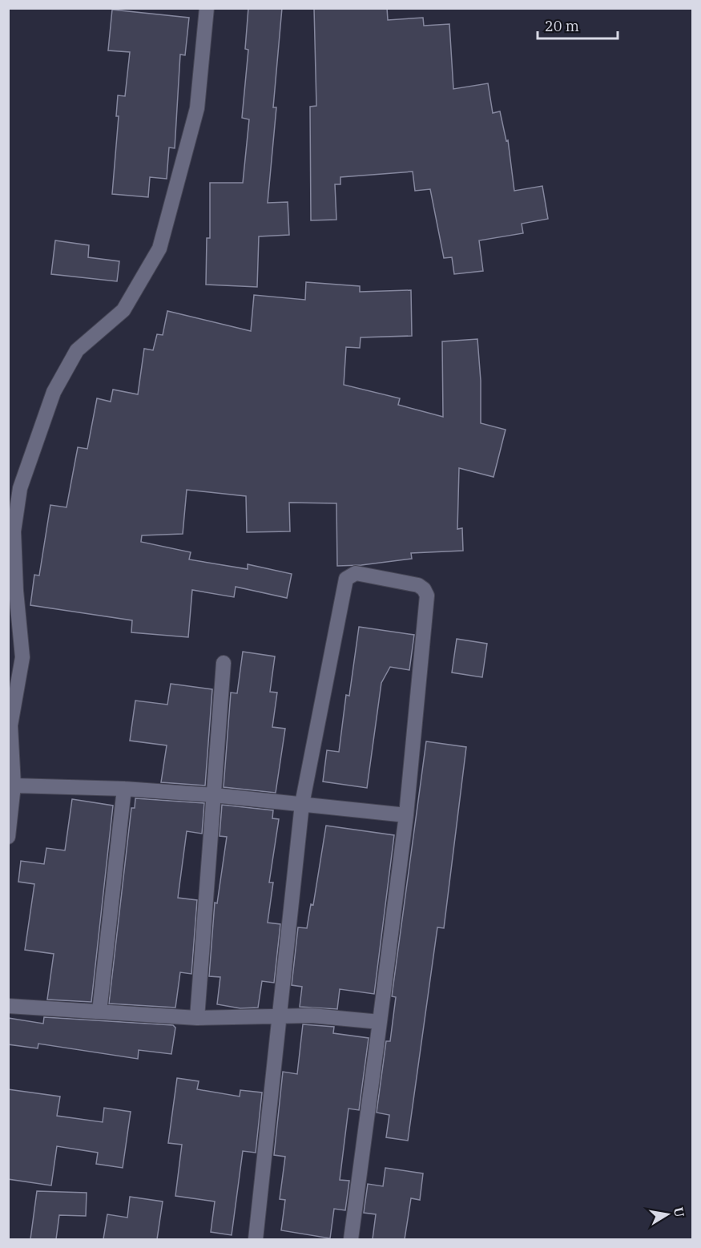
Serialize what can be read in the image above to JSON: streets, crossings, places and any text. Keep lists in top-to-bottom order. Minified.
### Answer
{"scale_bar":"20 m","north":"right"}
